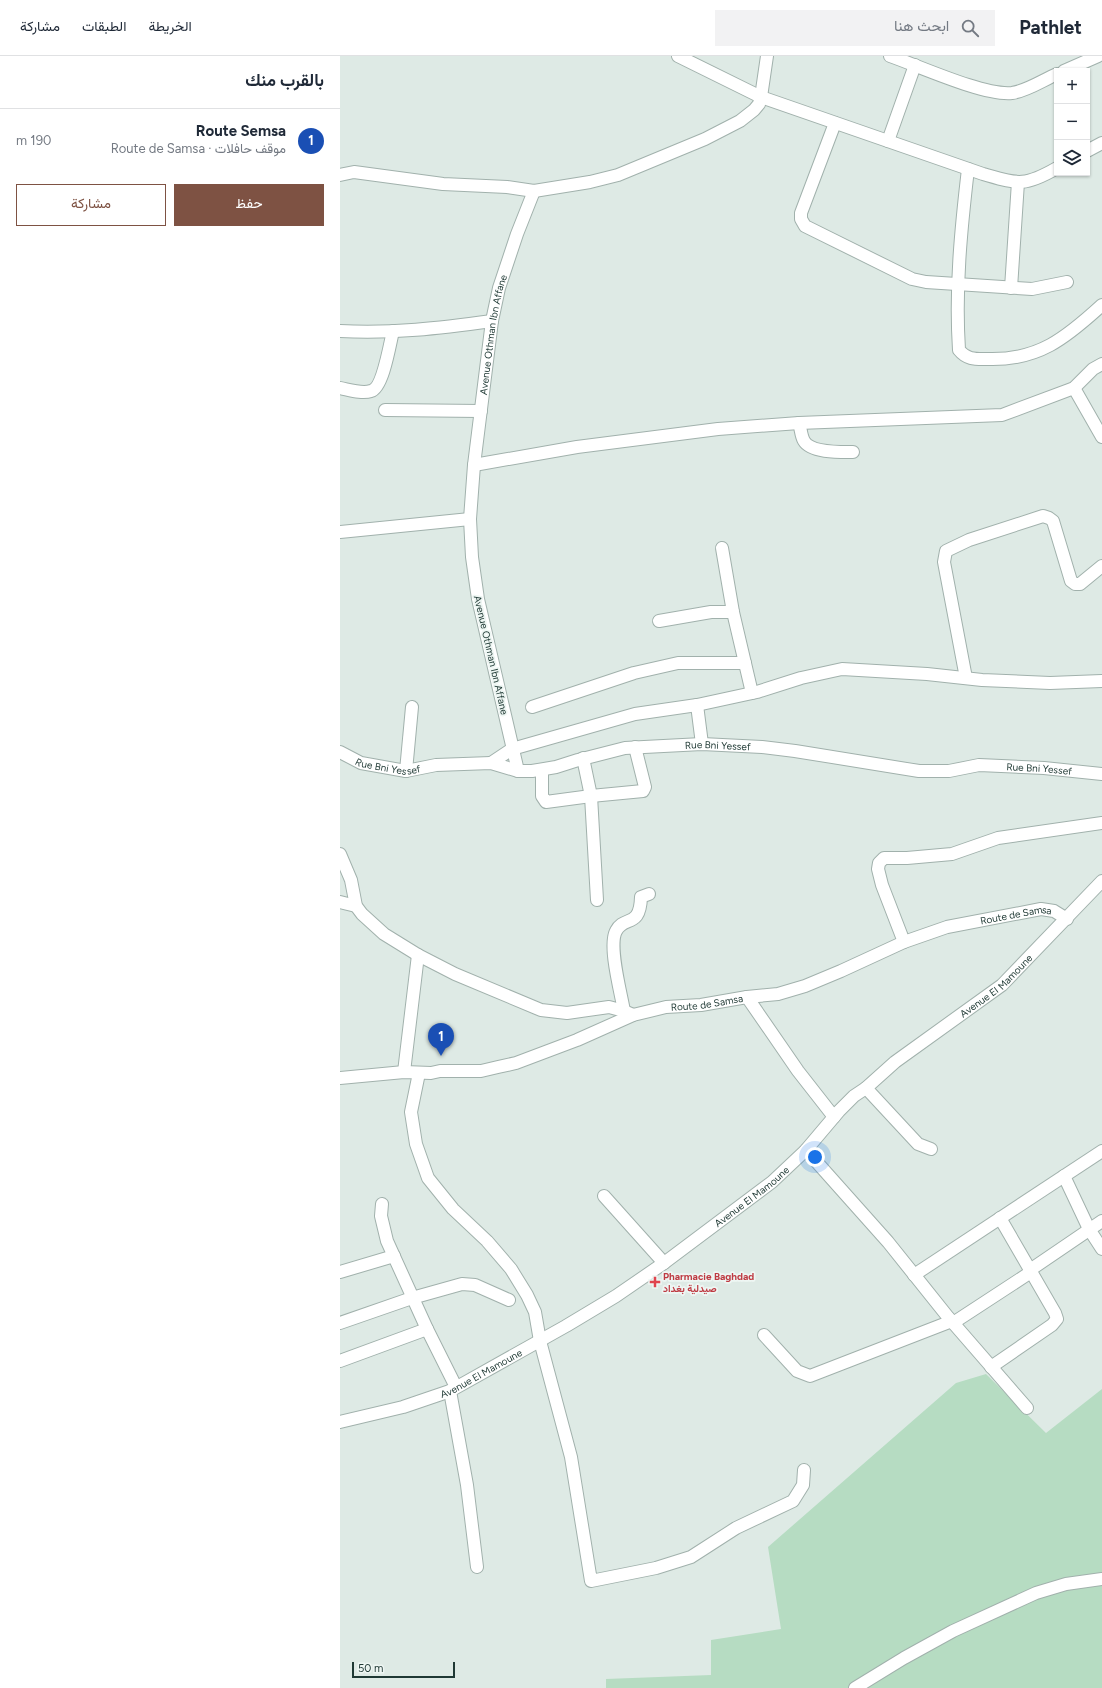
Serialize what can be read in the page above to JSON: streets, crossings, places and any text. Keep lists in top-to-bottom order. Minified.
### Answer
{"streets":{"street":["Avenue Othman Ibn Affane","Rue Bni Yessef","Route de Samsa","Avenue El Mamoune"]},"crossings":[["Avenue Othman Ibn Affane","Rue Bni Yessef"],["Route de Samsa","Avenue El Mamoune"]],"places":{"health":["Pharmacie Baghdad صيدلية بغداد"]},"scale_bar":"50 m","page":{"header":"Pathlet","search":"ابحث هنا","nav":["الخريطة","الطبقات","مشاركة"],"heading":"بالقرب منك","map_buttons":["+","−"],"list":[{"mark":"1","name":"Route Semsa","note":"موقف حافلات · Route de Samsa","value":"190 m"}],"buttons":["حفظ","مشاركة"],"pins":"1","scale":"50 m"}}
